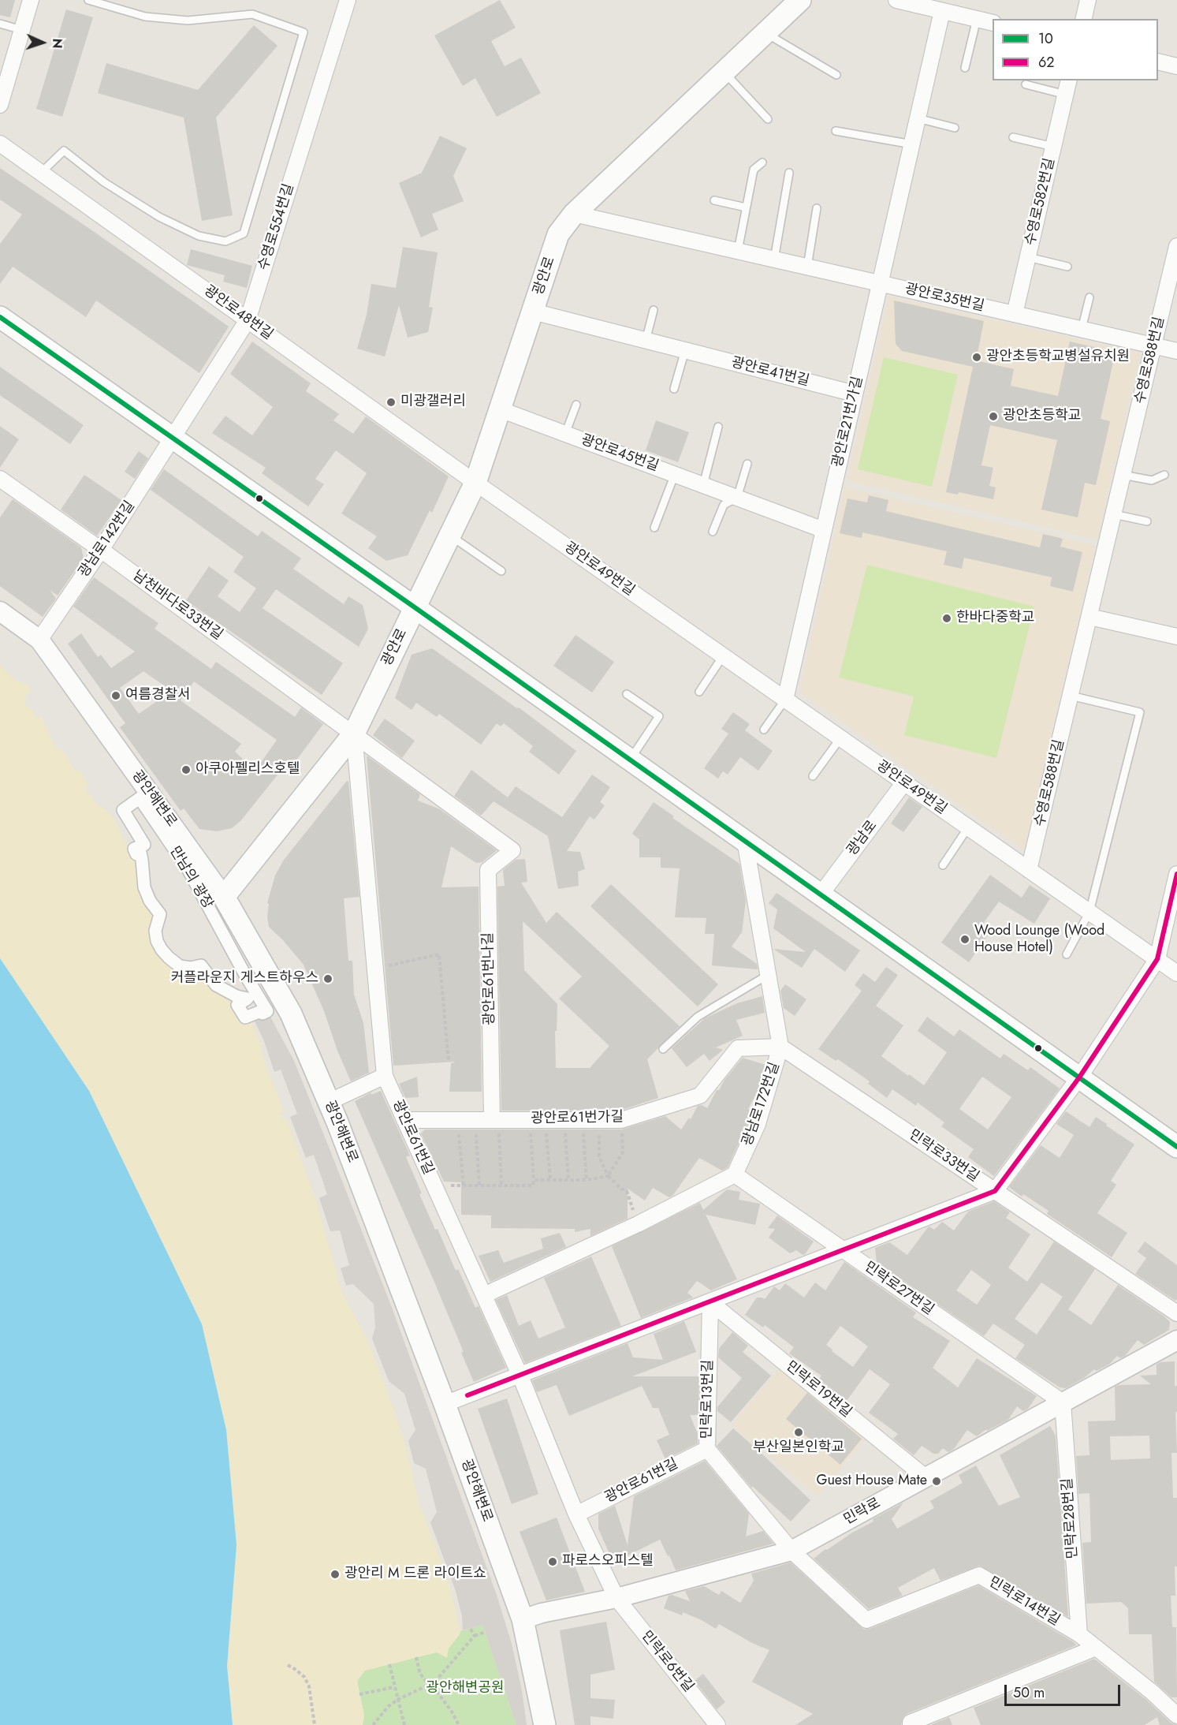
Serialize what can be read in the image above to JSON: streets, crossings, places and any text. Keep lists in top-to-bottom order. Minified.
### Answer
{"streets":{"main road":["광안로","광안해변로"],"street":["수영로582번길","수영로554번길","광안로35번길","광안로48번길","수영로588번길","광안로41번길","광안로21번가길","광안로45번길","광남로142번길","광안로49번길","남천바다로33번길","광남로","만남의 광장","광안로61번나길","광남로172번길","광안로61번가길","광안로61번길","민락로33번길","민락로27번길","민락로19번길","민락로13번길","민락로","민락로28번길","민락로14번길","민락로6번길"]},"crossings":[["수영로582번길","광안로35번길"],["수영로554번길","광안로48번길"],["수영로554번길","광남로142번길"],["광안로","광안로35번길"],["광안로","광안로48번길"],["광안로","광안로41번길"],["광안로","광안로45번길"],["광안로","광안로49번길"],["광안로","남천바다로33번길"],["광안로","광안해변로"],["광안로","광안로61번나길"],["광안로","광안로61번길"],["광안로35번길","수영로588번길"],["광안로35번길","광안로21번가길"],["광안로48번길","광안로49번길"],["수영로588번길","광안로49번길"],["광안로41번길","광안로21번가길"],["광안로21번가길","광안로45번길"],["광안로21번가길","광안로49번길"],["광남로142번길","남천바다로33번길"],["광남로142번길","광안해변로"],["광안로49번길","광남로"],["남천바다로33번길","광안로61번나길"],["남천바다로33번길","광안로61번길"],["광안해변로","민락로"],["광안로61번나길","광안로61번가길"],["광안로61번나길","광안로61번길"],["광남로172번길","광안로61번가길"],["광남로172번길","민락로33번길"],["광남로172번길","민락로27번길"],["광안로61번가길","광안로61번길"],["광안로61번가길","민락로33번길"],["광안로61번길","민락로13번길"],["광안로61번길","민락로"],["광안로61번길","민락로6번길"],["민락로27번길","민락로"],["민락로27번길","민락로28번길"],["민락로19번길","민락로13번길"],["민락로19번길","민락로"],["민락로13번길","민락로"],["민락로13번길","민락로14번길"],["민락로","민락로28번길"],["민락로","민락로14번길"],["민락로","민락로6번길"],["민락로28번길","민락로14번길"]],"parks":["광안해변공원"],"places":["광안초등학교병설유치원","미광갤러리","광안초등학교","한바다중학교","여름경찰서","아쿠아펠리스호텔","Wood Lounge (Wood House Hotel)","커플라운지 게스트하우스","부산일본인학교","Guest House Mate","파로스오피스텔","광안리 M 드론 라이트쇼"],"lines":["transit line 10","transit line 62"],"legend":["10","62"],"scale_bar":"50 m","north":"right"}
